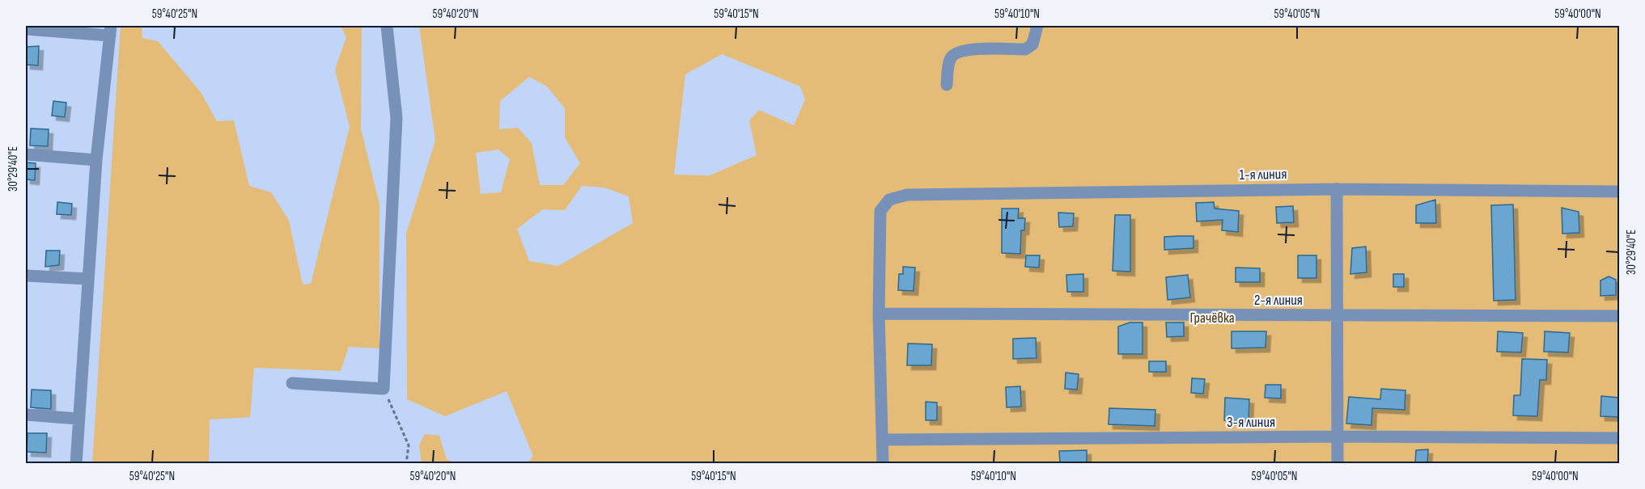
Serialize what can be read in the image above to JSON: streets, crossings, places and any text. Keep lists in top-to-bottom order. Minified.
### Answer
{"streets":{"street":["1-я линия","2-я линия","3-я линия"]},"crossings":[["1-я линия","2-я линия"]],"parks":["Грачёвка"],"coordinates":["59°40'25\"N","59°40'20\"N","59°40'15\"N","59°40'10\"N","59°40'05\"N","59°40'00\"N","30°29'40\"E"]}
